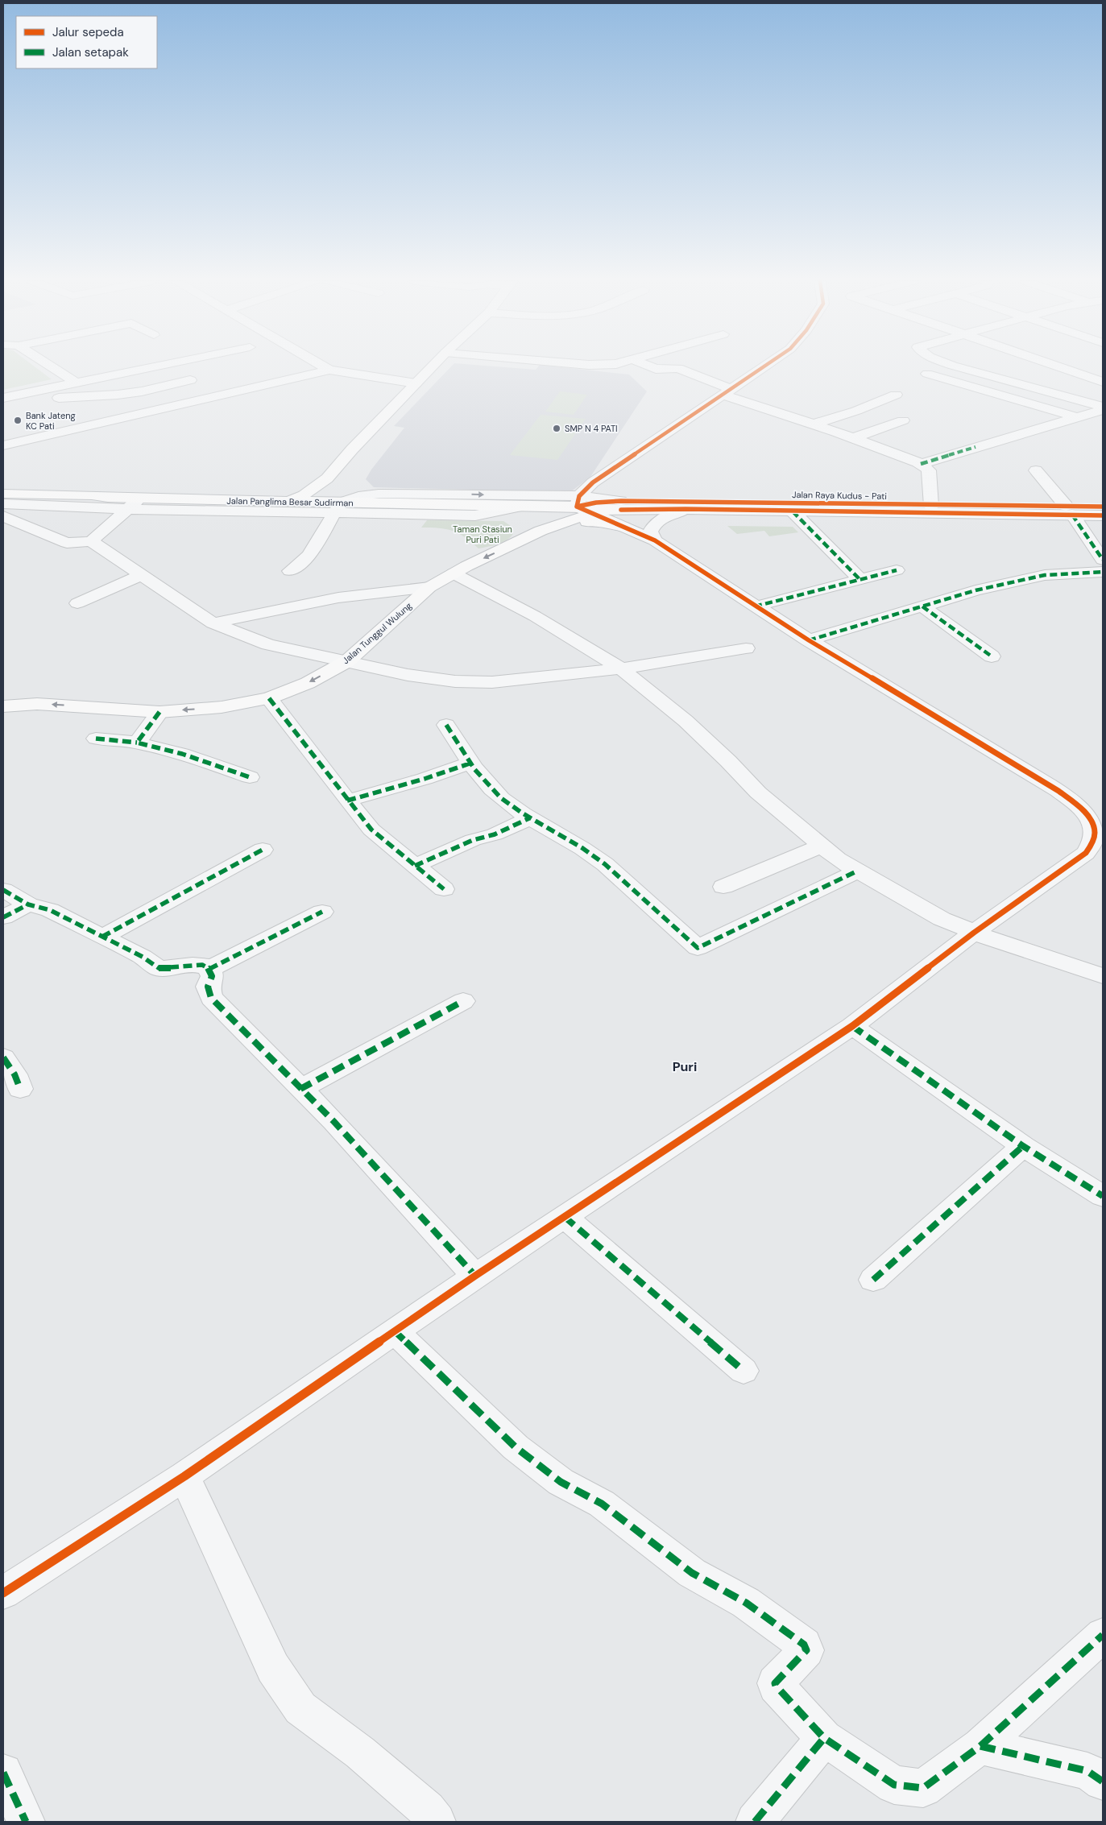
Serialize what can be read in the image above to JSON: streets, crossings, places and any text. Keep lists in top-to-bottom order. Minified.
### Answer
{"streets":{"main road":["Jalan Raya Kudus - Pati","Jalan Panglima Besar Sudirman","Jalan Tunggul Wulung"]},"crossings":[["Jalan Raya Kudus - Pati","Jalan Panglima Besar Sudirman"],["Jalan Panglima Besar Sudirman","Jalan Tunggul Wulung"]],"one_way":["Jalan Tunggul Wulung"],"districts":["Puri"],"parks":["Taman Stasiun Puri Pati"],"places":["Bank Jateng KC Pati","SMP N 4 PATI"],"legend":["Jalur sepeda","Jalan setapak"]}
